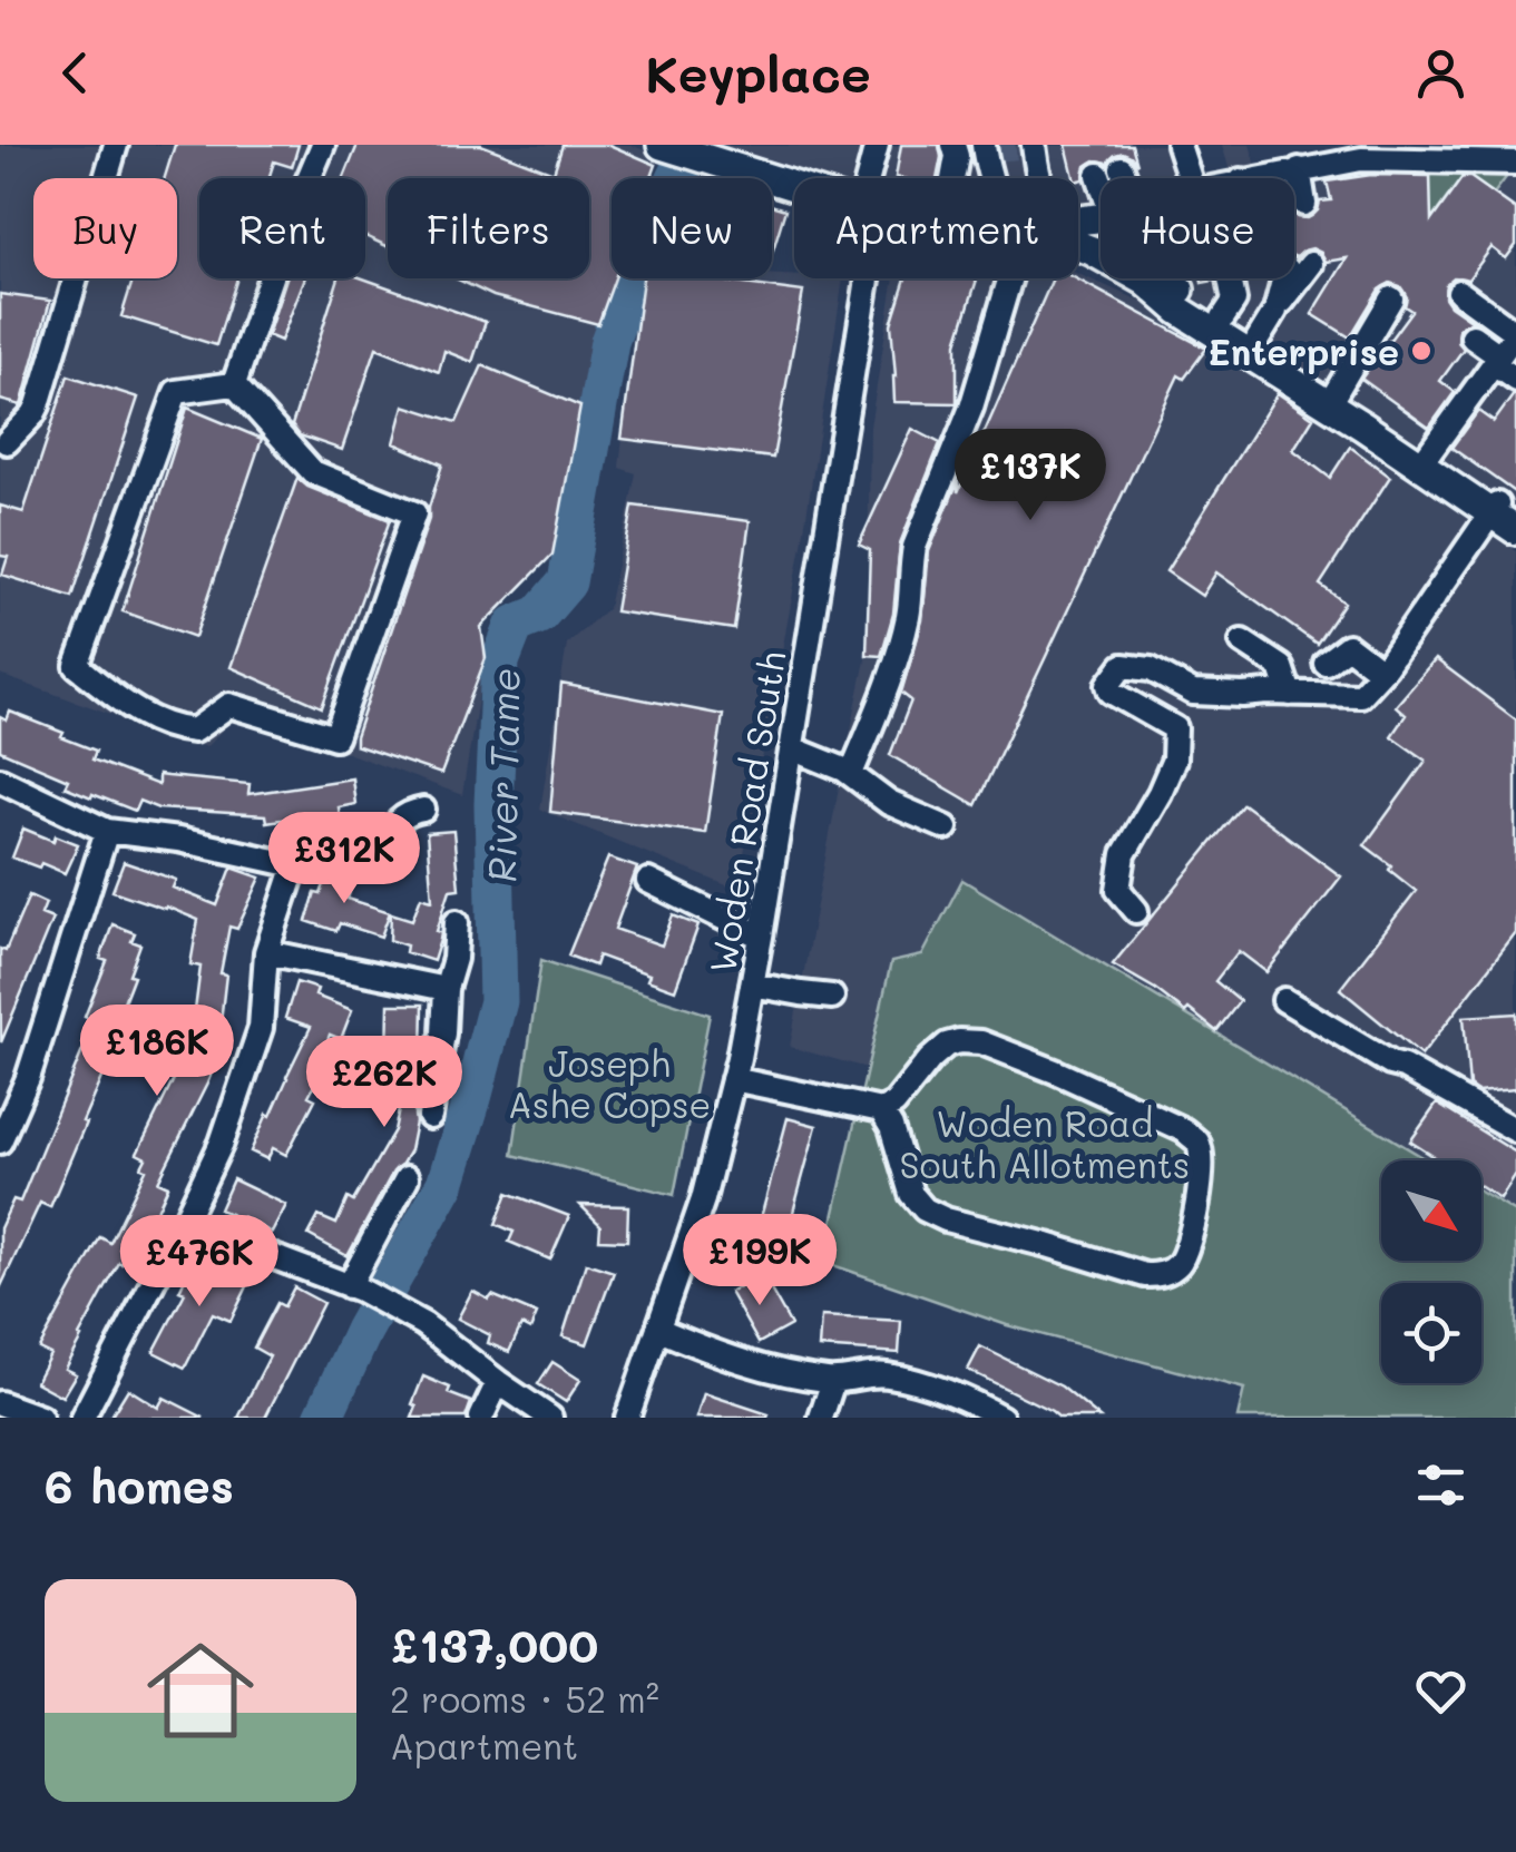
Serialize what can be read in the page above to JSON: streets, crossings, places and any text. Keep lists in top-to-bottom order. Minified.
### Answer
{"streets":{"street":["Woden Road South"]},"water":["River Tame"],"parks":["Joseph Ashe Copse","Woden Road South Allotments"],"places":["Enterprise"],"north":"bottom right","page":{"header":"Keyplace","chip":["Buy","Rent","Filters","New","Apartment","House"],"price":["£137K","£312K","£186K","£262K","£199K","£476K"],"heading":"6 homes","list":[{"name":"£137,000","note":"2 rooms · 52 m² · Apartment"}]}}
